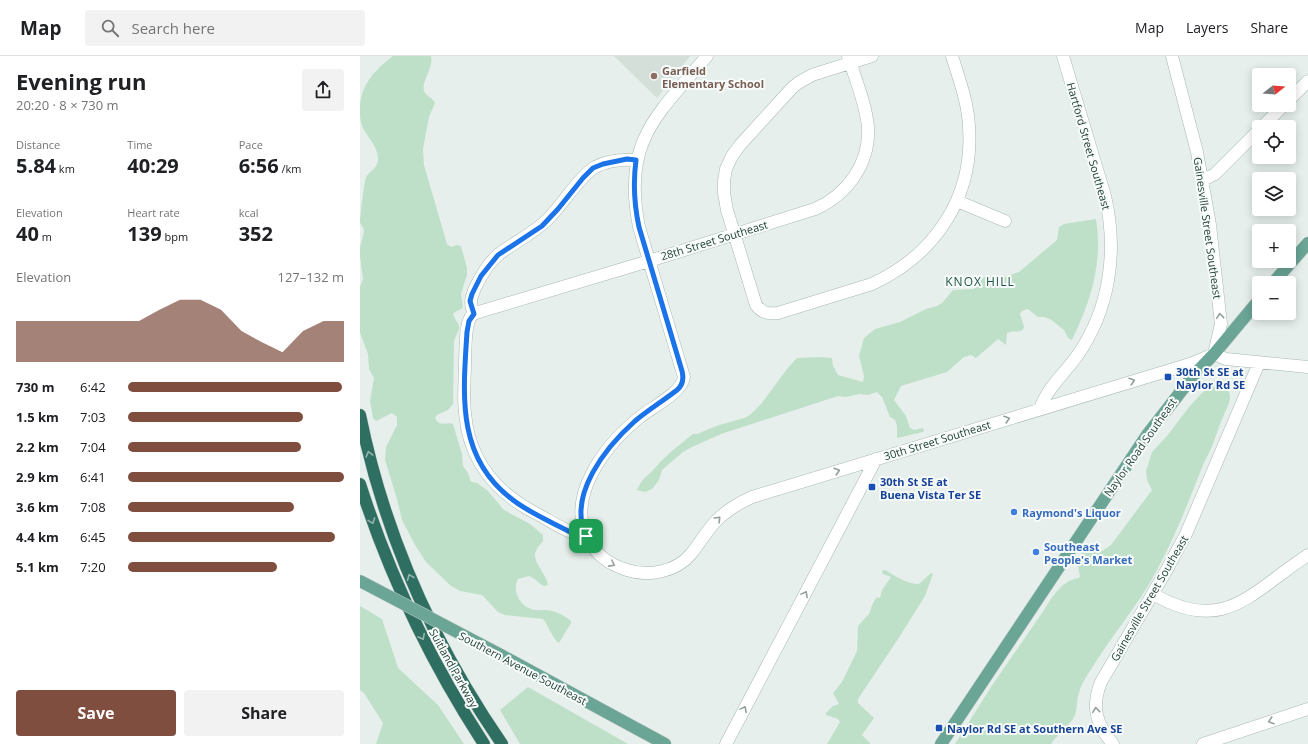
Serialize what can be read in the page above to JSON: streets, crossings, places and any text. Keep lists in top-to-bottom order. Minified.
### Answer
{"streets":{"highway":["Suitland Parkway"],"main road":["Naylor Road Southeast","Southern Avenue Southeast"],"street":["Hartford Street Southeast","Gainesville Street Southeast","28th Street Southeast","30th Street Southeast"]},"crossings":[["Hartford Street Southeast","30th Street Southeast"],["Gainesville Street Southeast","30th Street Southeast"],["Gainesville Street Southeast","Naylor Road Southeast"],["30th Street Southeast","Naylor Road Southeast"]],"one_way":["Gainesville Street Southeast","30th Street Southeast"],"districts":["KNOX HILL"],"places":{"other":["Garfield Elementary School","Raymond's Liquor","Southeast People's Market"],"transit":["30th St SE at Naylor Rd SE","30th St SE at Buena Vista Ter SE","Naylor Rd SE at Southern Ave SE"]},"north":"right","page":{"header":"Map","search":"Search here","nav":["Map","Layers","Share"],"heading":["Evening run","20:20 · 8 × 730 m"],"map_buttons":["+","−"],"stats":[["Distance","5.84 km"],["Time","40:29"],["Pace","6:56 /km"],["Elevation","40 m"],["Heart rate","139 bpm"],["kcal","352"]],"chart":["Elevation","127–132 m"],"list":[{"name":"730 m","note":"6:42"},{"name":"1.5 km","note":"7:03"},{"name":"2.2 km","note":"7:04"},{"name":"2.9 km","note":"6:41"},{"name":"3.6 km","note":"7:08"},{"name":"4.4 km","note":"6:45"},{"name":"5.1 km","note":"7:20"}],"buttons":["Save","Share"]}}
